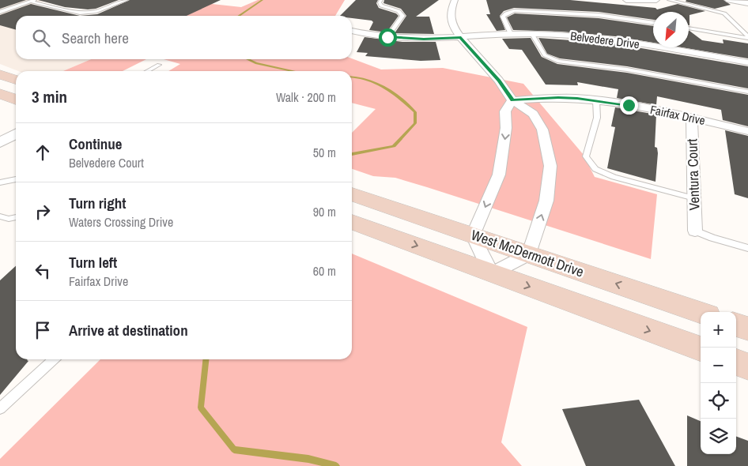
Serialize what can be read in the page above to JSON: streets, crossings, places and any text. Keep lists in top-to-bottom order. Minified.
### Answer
{"streets":{"main road":["West McDermott Drive"],"street":["Belvedere Drive","Fairfax Drive","Ventura Court"]},"crossings":[["Fairfax Drive","Ventura Court"]],"north":"bottom left","page":{"search":"Search here","heading":["3 min","Walk · 200 m"],"list":[["Continue","Belvedere Court","50 m"],["Turn right","Waters Crossing Drive","90 m"],["Turn left","Fairfax Drive","60 m"],"Arrive at destination"],"map_buttons":["+","−"]}}
